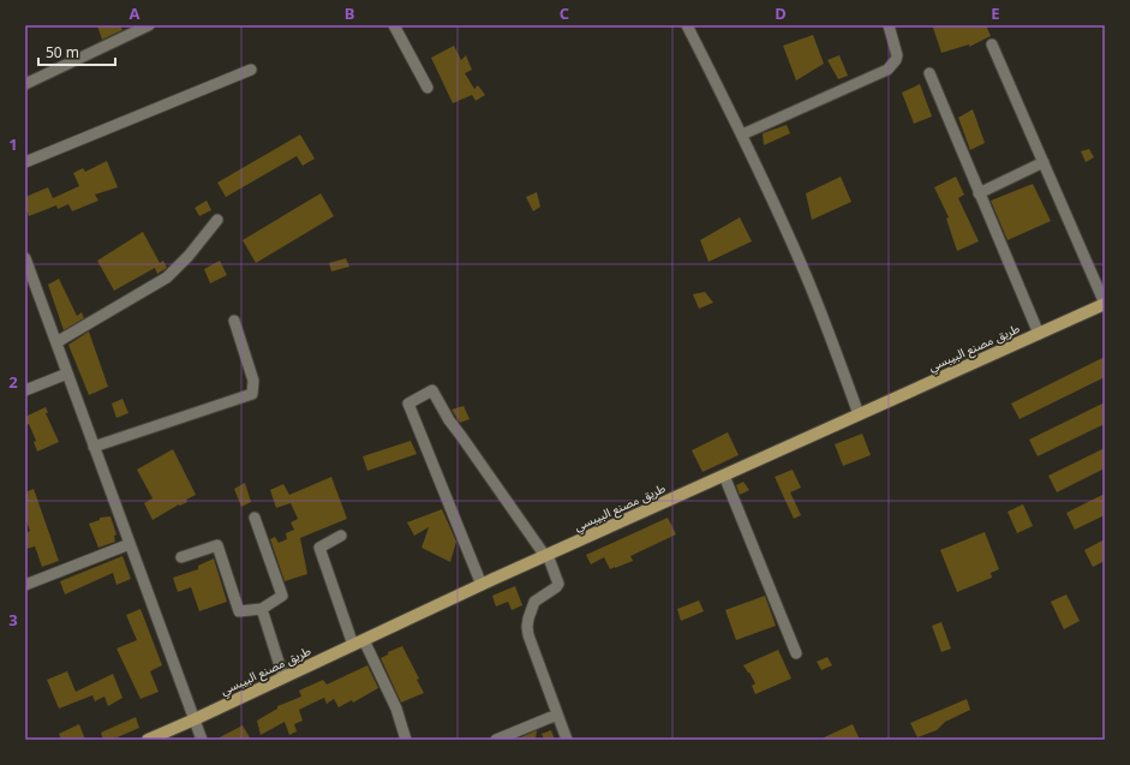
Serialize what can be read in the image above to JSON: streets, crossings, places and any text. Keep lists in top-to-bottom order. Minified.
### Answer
{"streets":{"main road":["طريق مصنع البيبسي"]},"scale_bar":"50 m","grid":{"columns":["A","B","C","D","E"],"rows":["1","2","3"]}}
